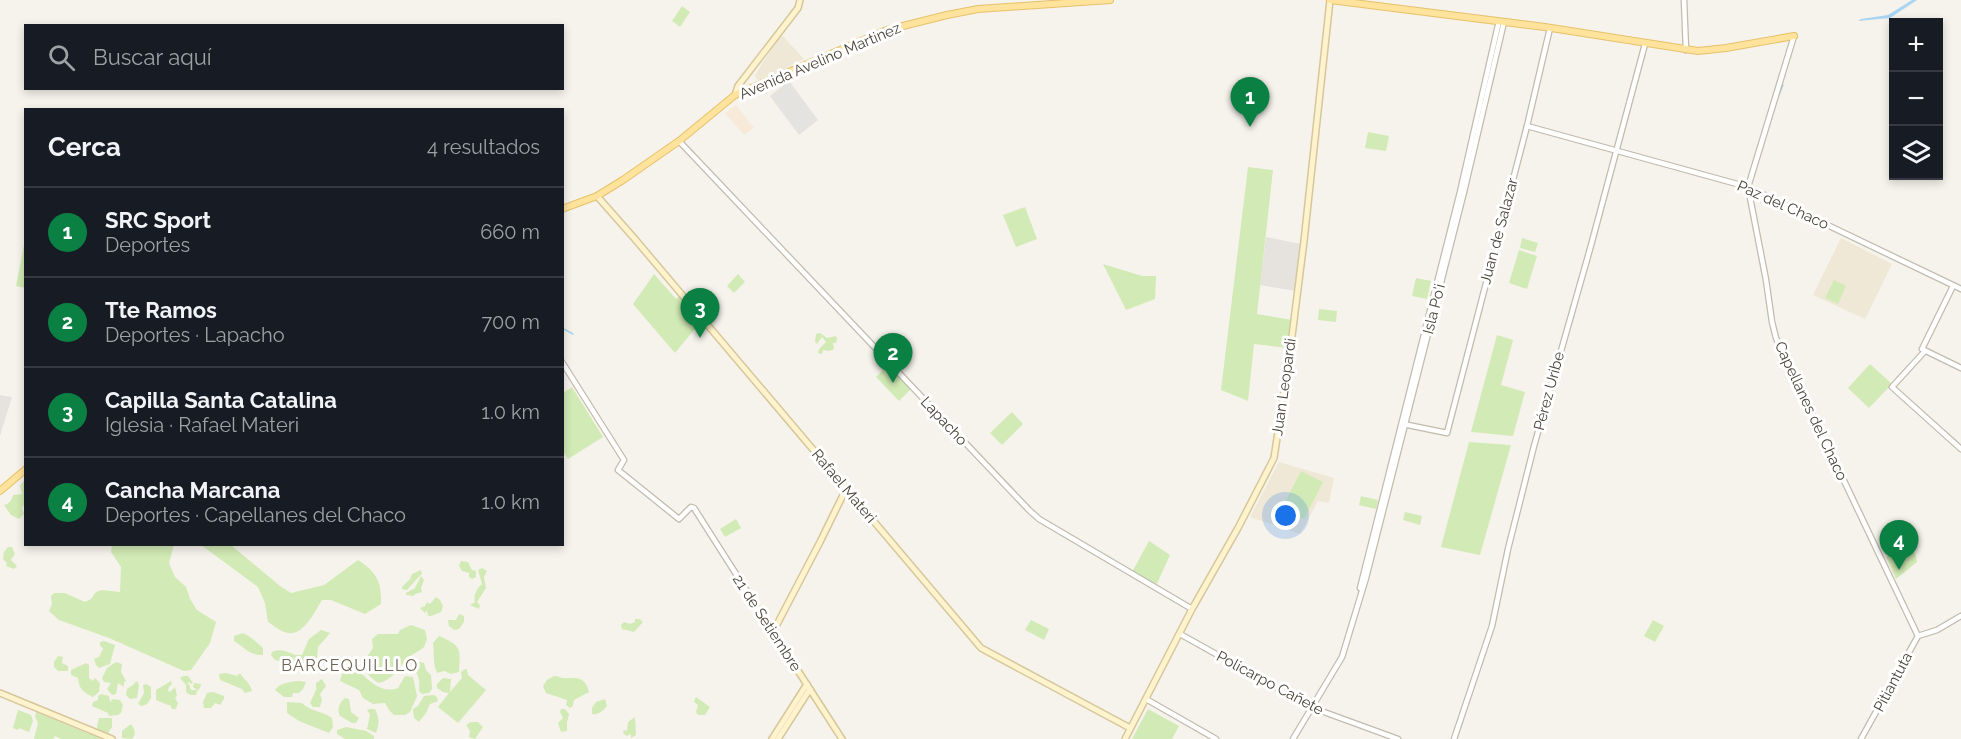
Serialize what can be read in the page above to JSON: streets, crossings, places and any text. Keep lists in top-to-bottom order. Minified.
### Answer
{"streets":{"main road":["Avenida Avelino Martinez","Juan Leopardi","Rafael Materi","21 de Setiembre"],"street":["Paz del Chaco","Juan de Salazar","Isla Po'i","Pérez Uribe","Capellanes del Chaco","Lapacho","Pitiantuta","Policarpo Cañete"]},"crossings":[["Avenida Avelino Martinez","Lapacho"],["Avenida Avelino Martinez","Rafael Materi"],["Paz del Chaco","Juan de Salazar"],["Paz del Chaco","Pérez Uribe"],["Paz del Chaco","Capellanes del Chaco"],["Juan de Salazar","Isla Po'i"],["Isla Po'i","Policarpo Cañete"],["Juan Leopardi","Lapacho"],["Juan Leopardi","Rafael Materi"],["Juan Leopardi","Policarpo Cañete"],["Capellanes del Chaco","Pitiantuta"]],"districts":["BARCEQUILLLO"],"page":{"map_buttons":["+","−"],"search":"Buscar aquí","pins":["1","3","2","4"],"heading":["Cerca","4 resultados"],"list":[{"mark":"1","name":"SRC Sport","note":"Deportes","value":"660 m"},{"mark":"2","name":"Tte Ramos","note":"Deportes · Lapacho","value":"700 m"},{"mark":"3","name":"Capilla Santa Catalina","note":"Iglesia · Rafael Materi","value":"1.0 km"},{"mark":"4","name":"Cancha Marcana","note":"Deportes · Capellanes del Chaco","value":"1.0 km"}]}}
